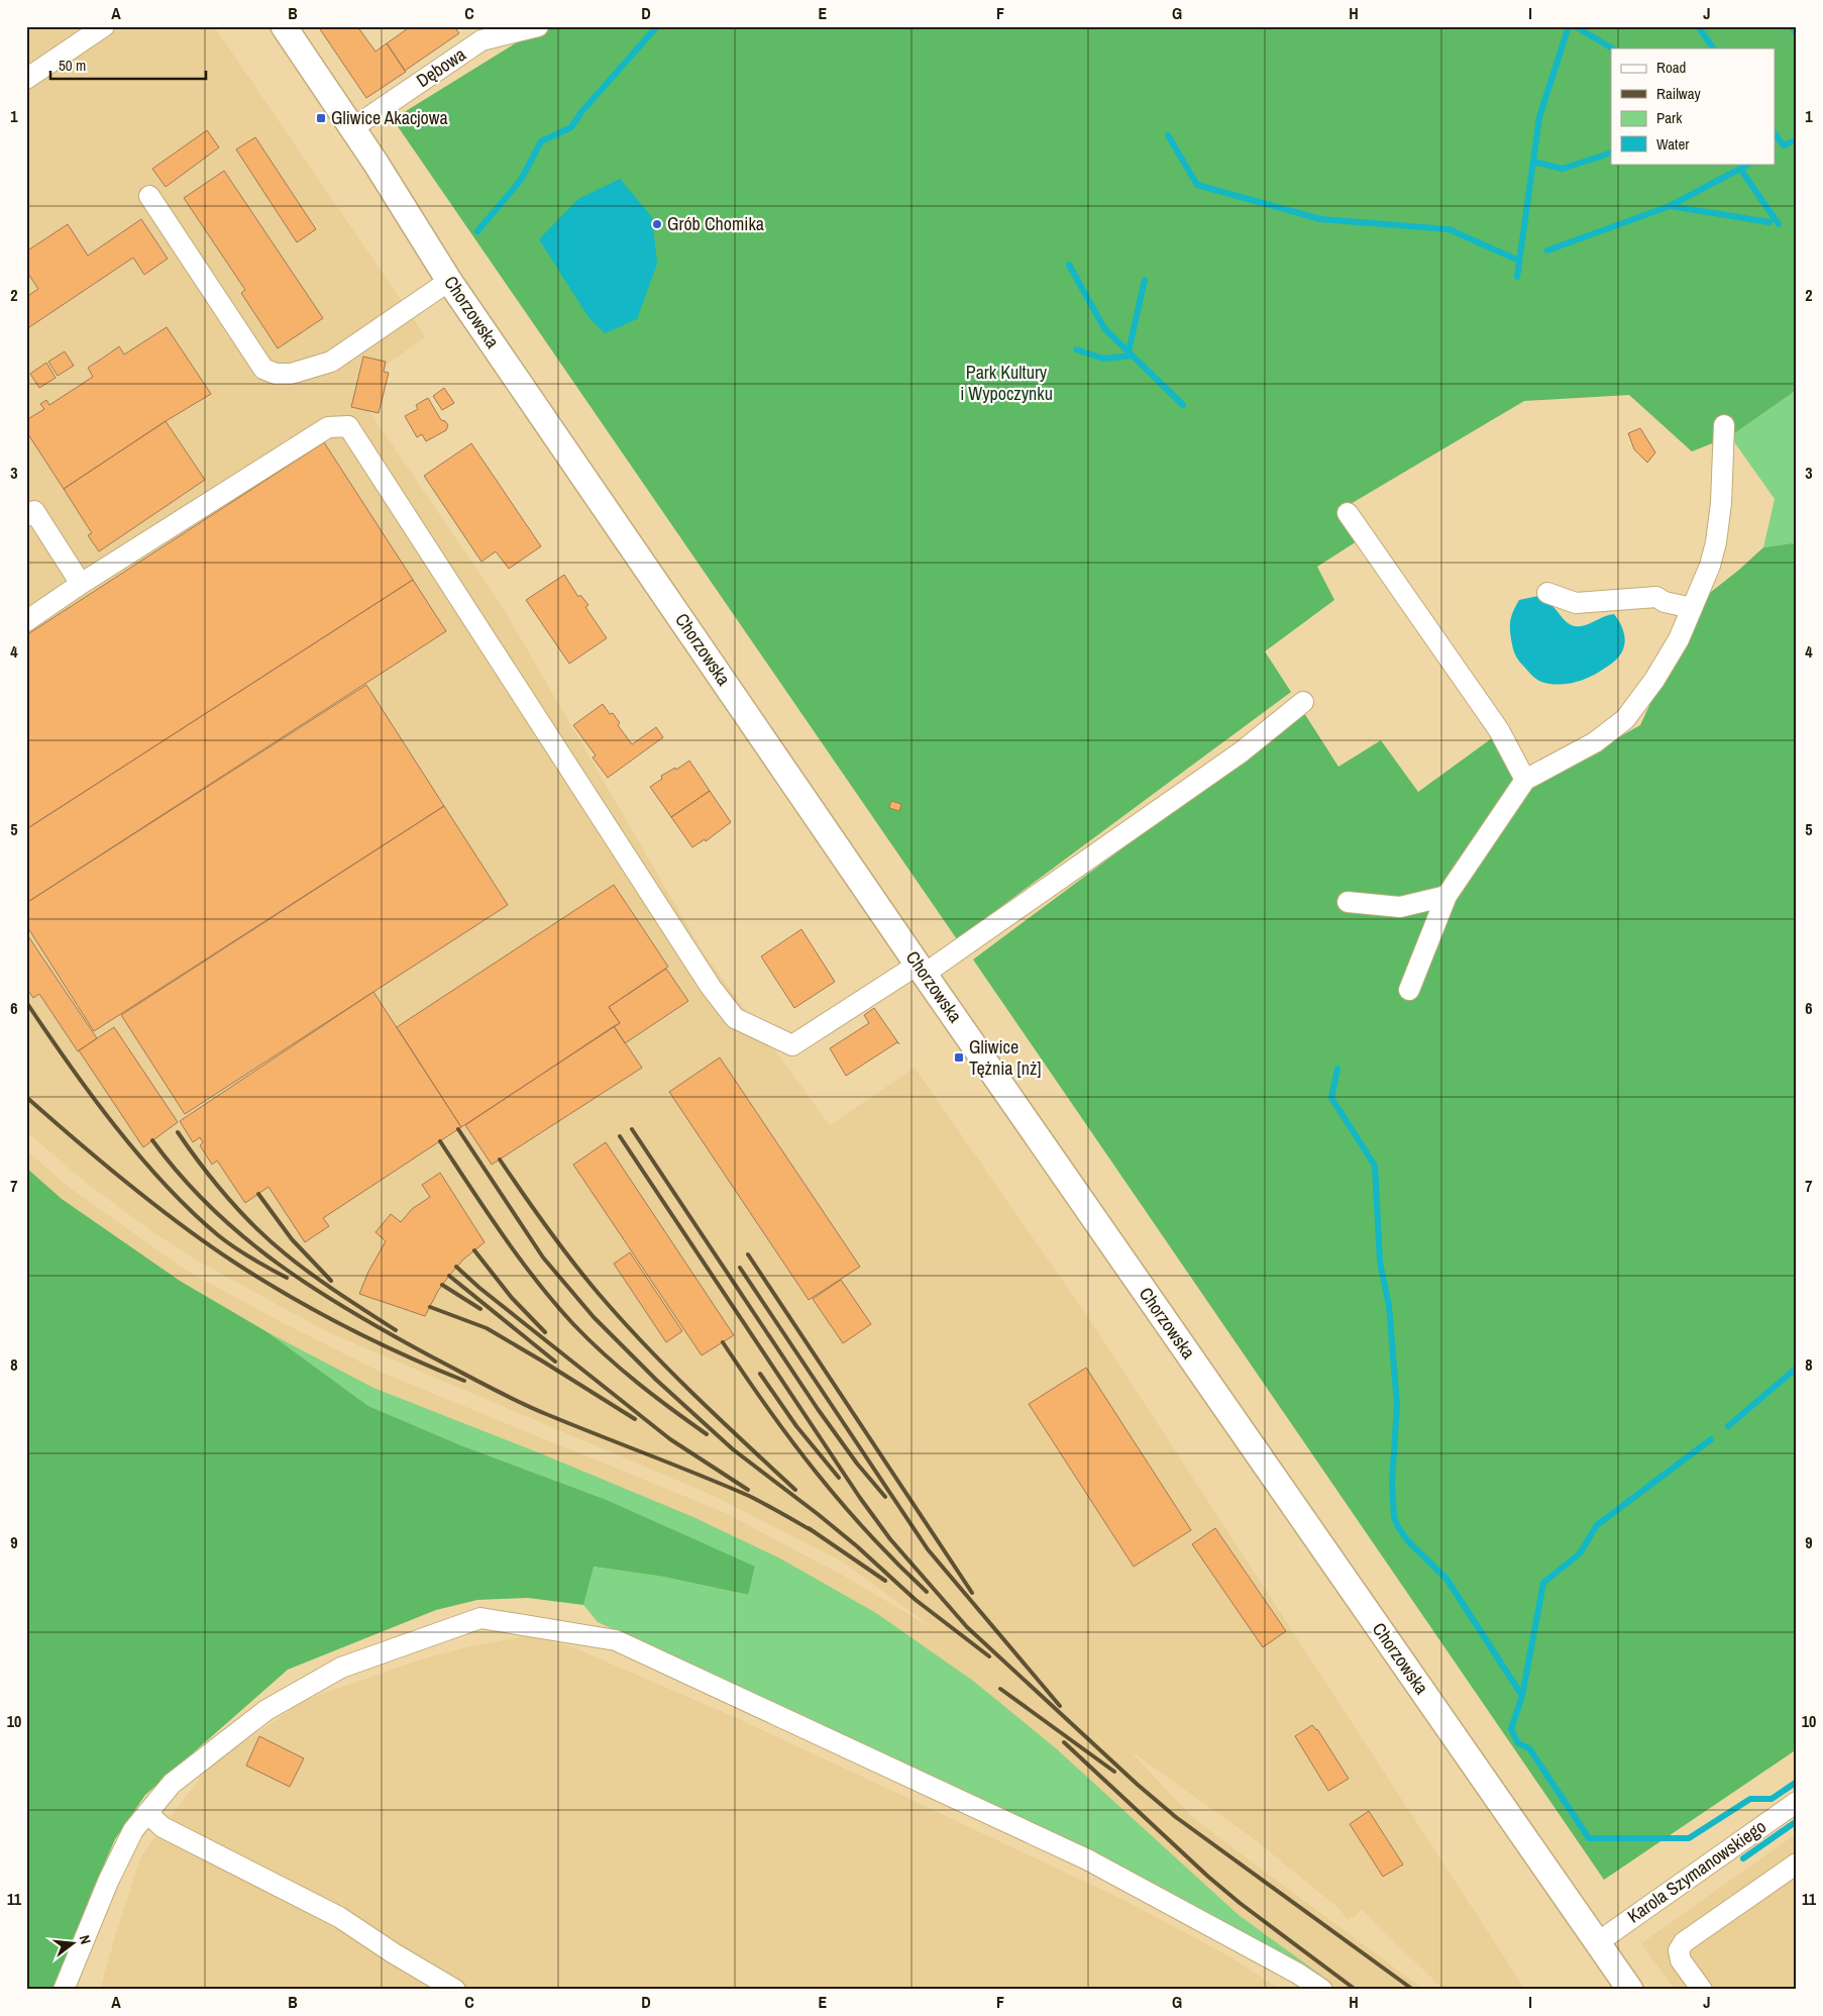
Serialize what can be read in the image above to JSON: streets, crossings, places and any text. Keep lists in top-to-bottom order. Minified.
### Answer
{"streets":{"main road":["Chorzowska"],"street":["Dębowa","Karola Szymanowskiego"]},"crossings":[["Dębowa","Chorzowska"],["Chorzowska","Karola Szymanowskiego"]],"parks":["Park Kultury i Wypoczynku"],"places":{"transit":["Gliwice Akacjowa","Gliwice Tężnia [nż]"],"other":["Grób Chomika"]},"legend":["Road","Railway","Park","Water"],"scale_bar":"50 m","north":"right","grid":{"columns":["A","B","C","D","E","F","G","H","I","J"],"rows":["1","2","3","4","5","6","7","8","9","10","11"]}}
